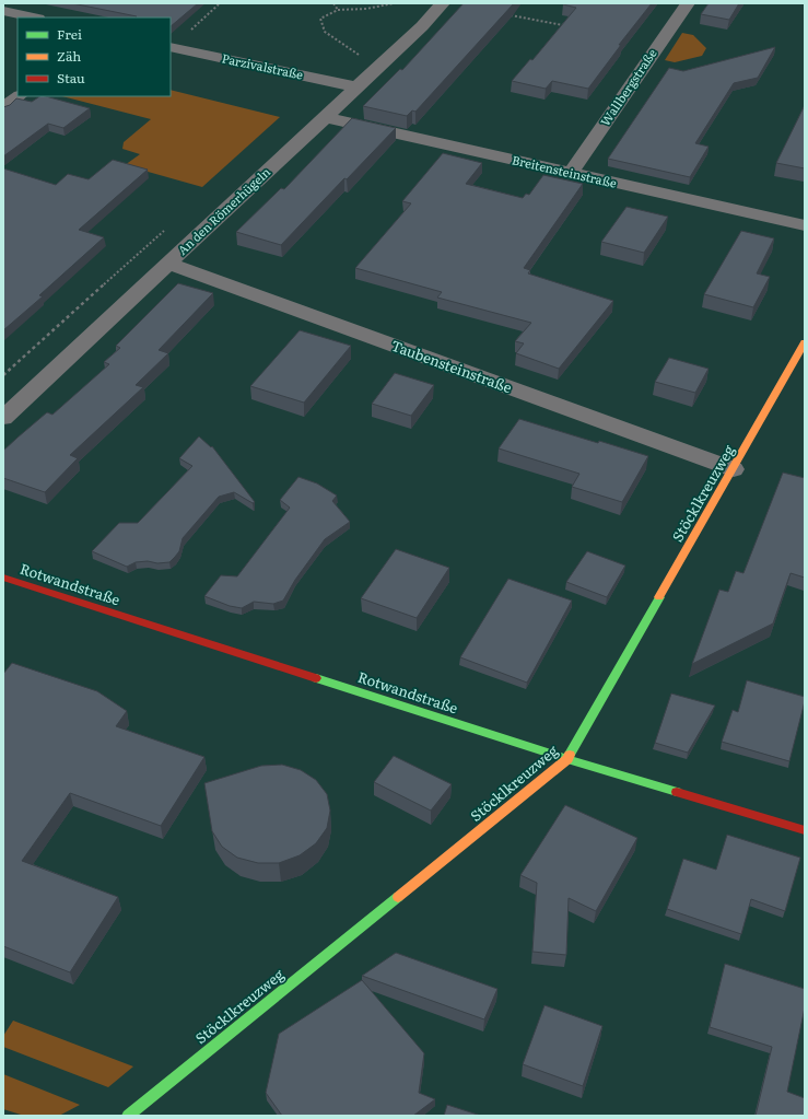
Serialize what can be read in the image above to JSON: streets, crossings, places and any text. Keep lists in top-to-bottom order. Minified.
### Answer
{"streets":{"street":["Parzivalstraße","Wallbergstraße","Breitensteinstraße","An den Römerhügeln","Taubensteinstraße","Stöcklkreuzweg","Rotwandstraße"]},"crossings":[["Parzivalstraße","An den Römerhügeln"],["Wallbergstraße","Breitensteinstraße"],["Breitensteinstraße","An den Römerhügeln"],["An den Römerhügeln","Taubensteinstraße"],["Taubensteinstraße","Stöcklkreuzweg"],["Stöcklkreuzweg","Rotwandstraße"]],"legend":["Frei","Zäh","Stau"]}
